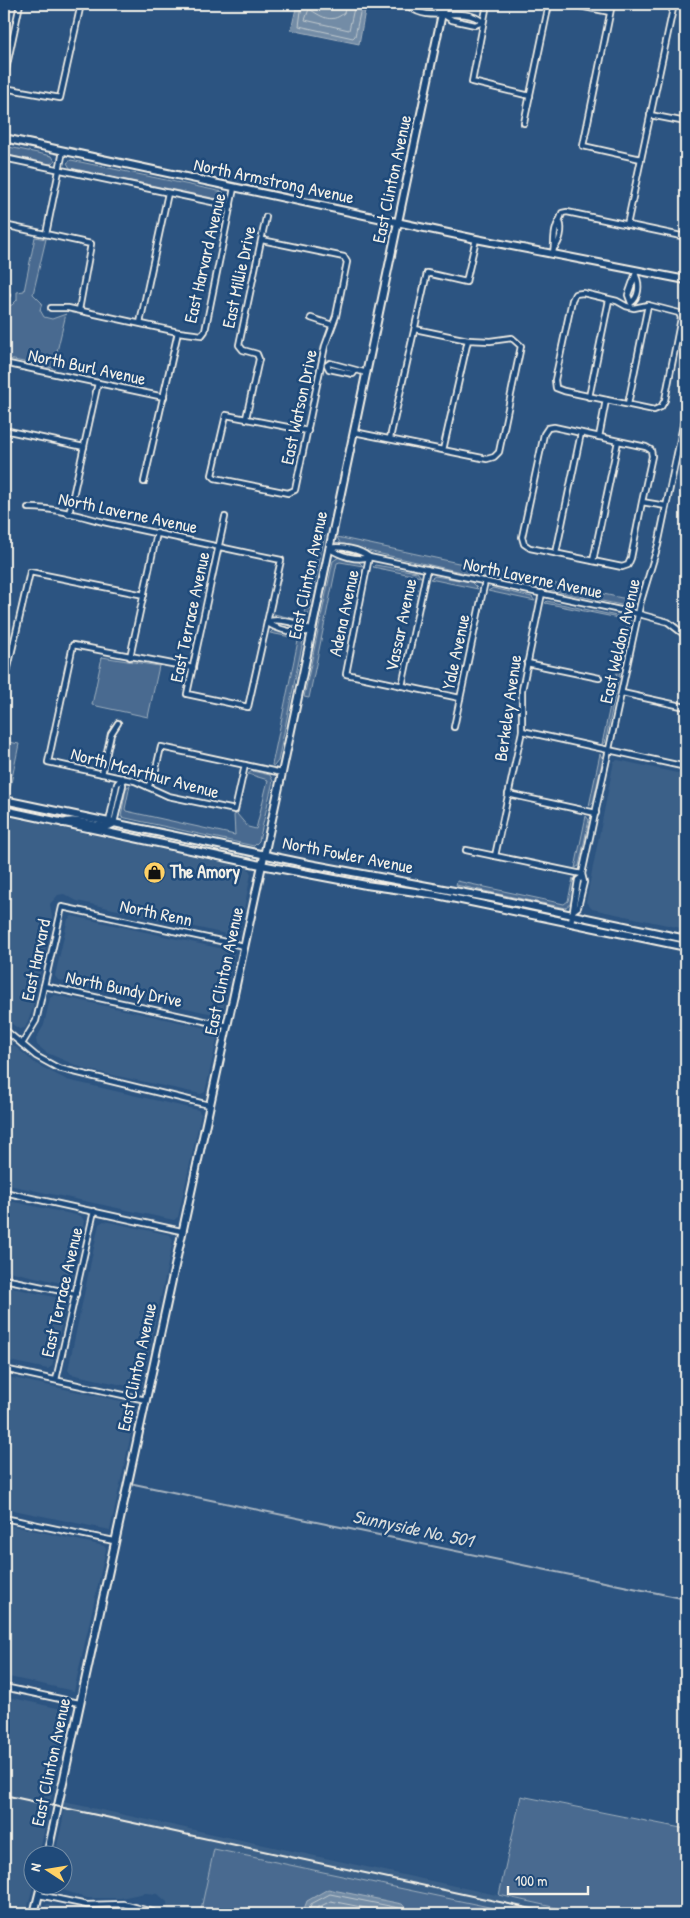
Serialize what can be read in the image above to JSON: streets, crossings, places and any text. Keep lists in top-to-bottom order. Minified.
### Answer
{"streets":{"street":["East Clinton Avenue","North Armstrong Avenue","East Harvard Avenue","East Millie Drive","North Burl Avenue","East Watson Drive","North Laverne Avenue","Adena Avenue","East Terrace Avenue","Vassar Avenue","East Weldon Avenue","Yale Avenue","Berkeley Avenue","North McArthur Avenue","North Fowler Avenue","North Renn","East Harvard","North Bundy Drive"]},"crossings":[["East Clinton Avenue","North Armstrong Avenue"],["East Clinton Avenue","North Laverne Avenue"],["East Clinton Avenue","North Fowler Avenue"],["East Clinton Avenue","North Renn"],["East Clinton Avenue","North Bundy Drive"],["North Armstrong Avenue","East Harvard Avenue"],["East Millie Drive","East Watson Drive"],["North Laverne Avenue","Adena Avenue"],["North Laverne Avenue","East Terrace Avenue"],["North Laverne Avenue","Vassar Avenue"],["North Laverne Avenue","East Weldon Avenue"],["North Laverne Avenue","Yale Avenue"],["North Laverne Avenue","Berkeley Avenue"],["Adena Avenue","Vassar Avenue"],["East Weldon Avenue","North Fowler Avenue"],["North Renn","East Harvard"],["East Harvard","North Bundy Drive"]],"water":["Sunnyside No. 501"],"places":{"shop":["The Amory"]},"scale_bar":"100 m","north":"left"}
